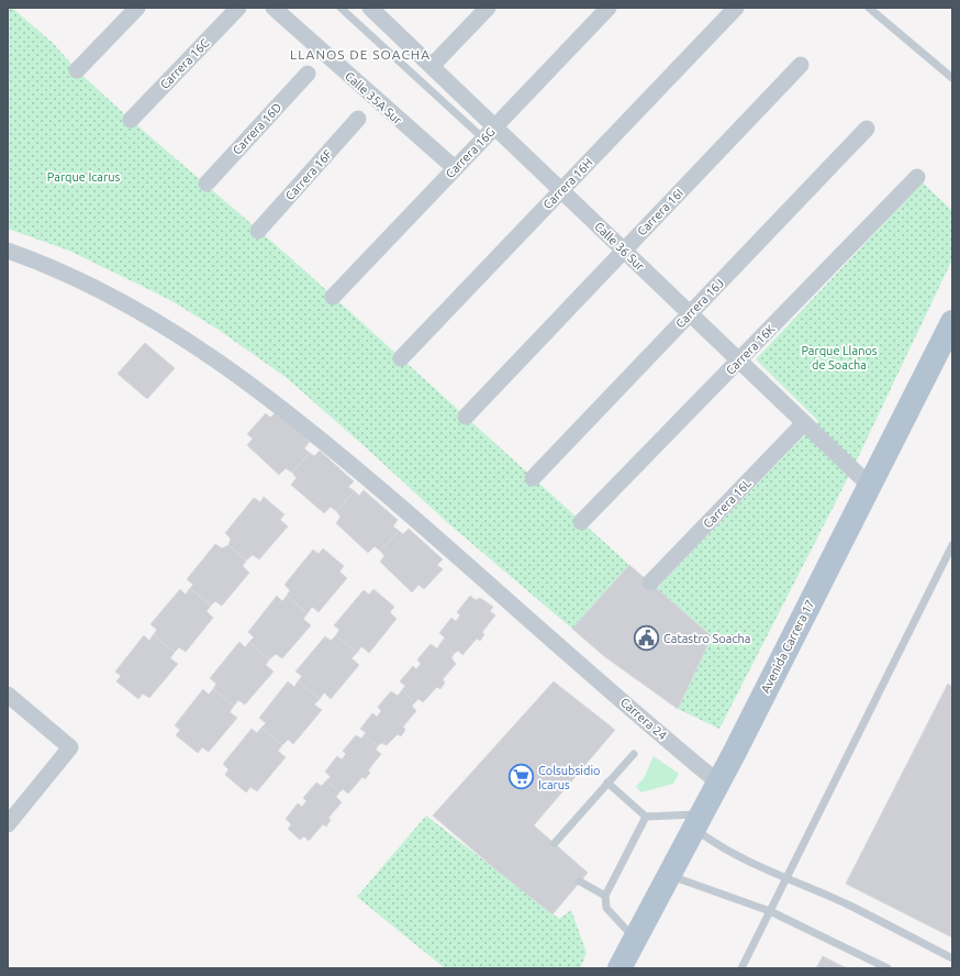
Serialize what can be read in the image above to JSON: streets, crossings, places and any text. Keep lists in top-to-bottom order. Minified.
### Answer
{"streets":{"main road":["Avenida Carrera 17"],"street":["Carrera 16C","Calle 35A Sur","Carrera 16D","Carrera 16G","Carrera 16F","Carrera 16H","Carrera 16I","Calle 36 Sur","Carrera 16J","Carrera 16K","Carrera 16L","Carrera 24"]},"crossings":[["Calle 35A Sur","Carrera 16G"],["Carrera 16G","Calle 36 Sur"],["Carrera 16H","Calle 36 Sur"],["Carrera 16I","Calle 36 Sur"],["Calle 36 Sur","Carrera 16J"],["Calle 36 Sur","Carrera 16K"],["Calle 36 Sur","Carrera 16L"],["Calle 36 Sur","Avenida Carrera 17"],["Avenida Carrera 17","Carrera 24"]],"districts":["LLANOS DE SOACHA"],"parks":["Parque Icarus","Parque Llanos de Soacha"],"places":{"public building":["Catastro Soacha"],"supermarket":["Colsubsidio Icarus"]}}
